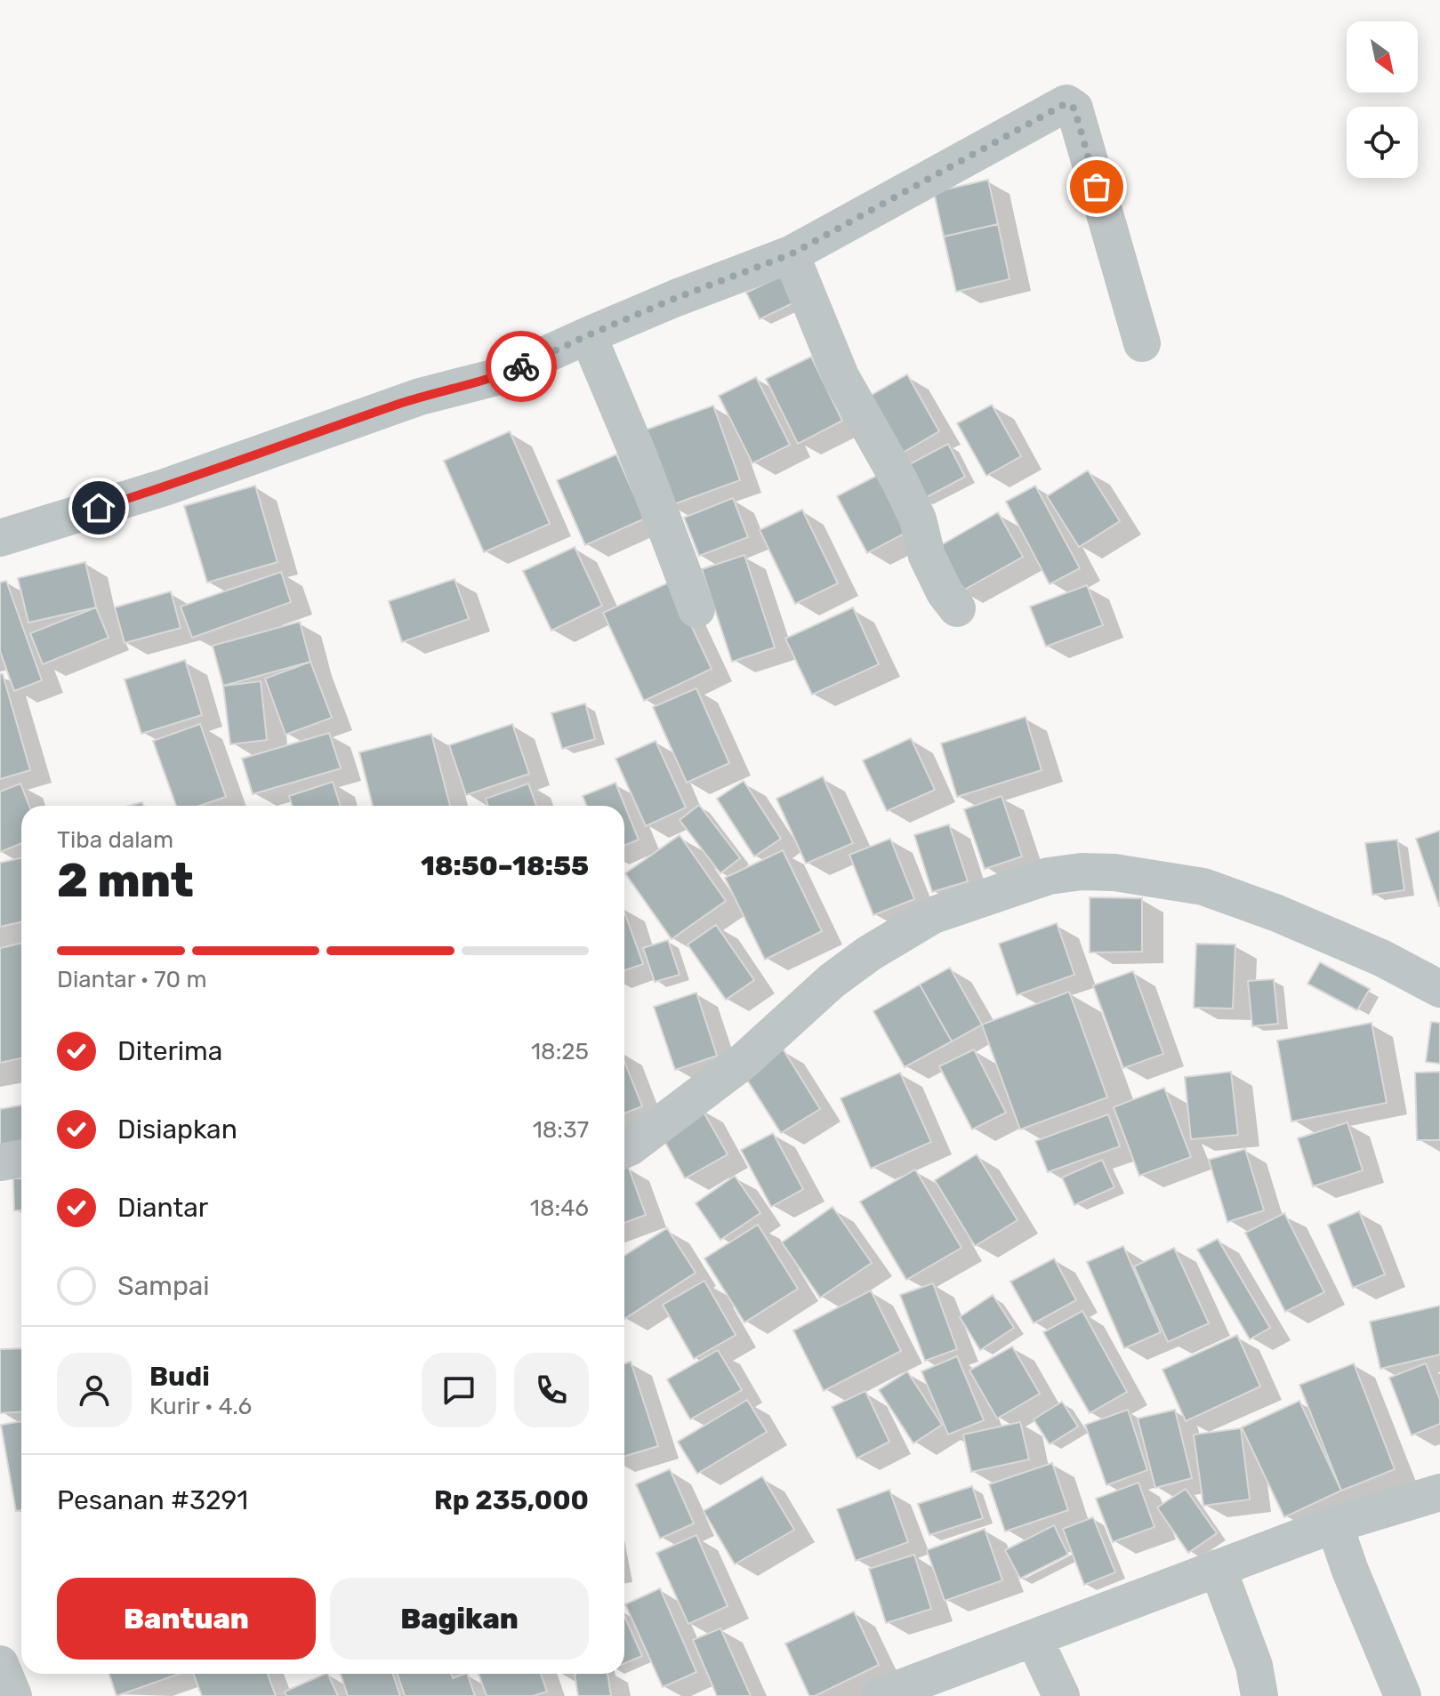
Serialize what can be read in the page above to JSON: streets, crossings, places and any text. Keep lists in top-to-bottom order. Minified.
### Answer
{"north":"bottom right","page":{"heading":["2 mnt","Tiba dalam","18:50–18:55"],"panel":["Budi","Kurir · 4.6","Pesanan #3291","Rp 235,000"],"bar":"Diantar · 70 m","list":[["Diterima","18:25"],["Disiapkan","18:37"],["Diantar","18:46"],"Sampai"],"buttons":["Bantuan","Bagikan"]}}
